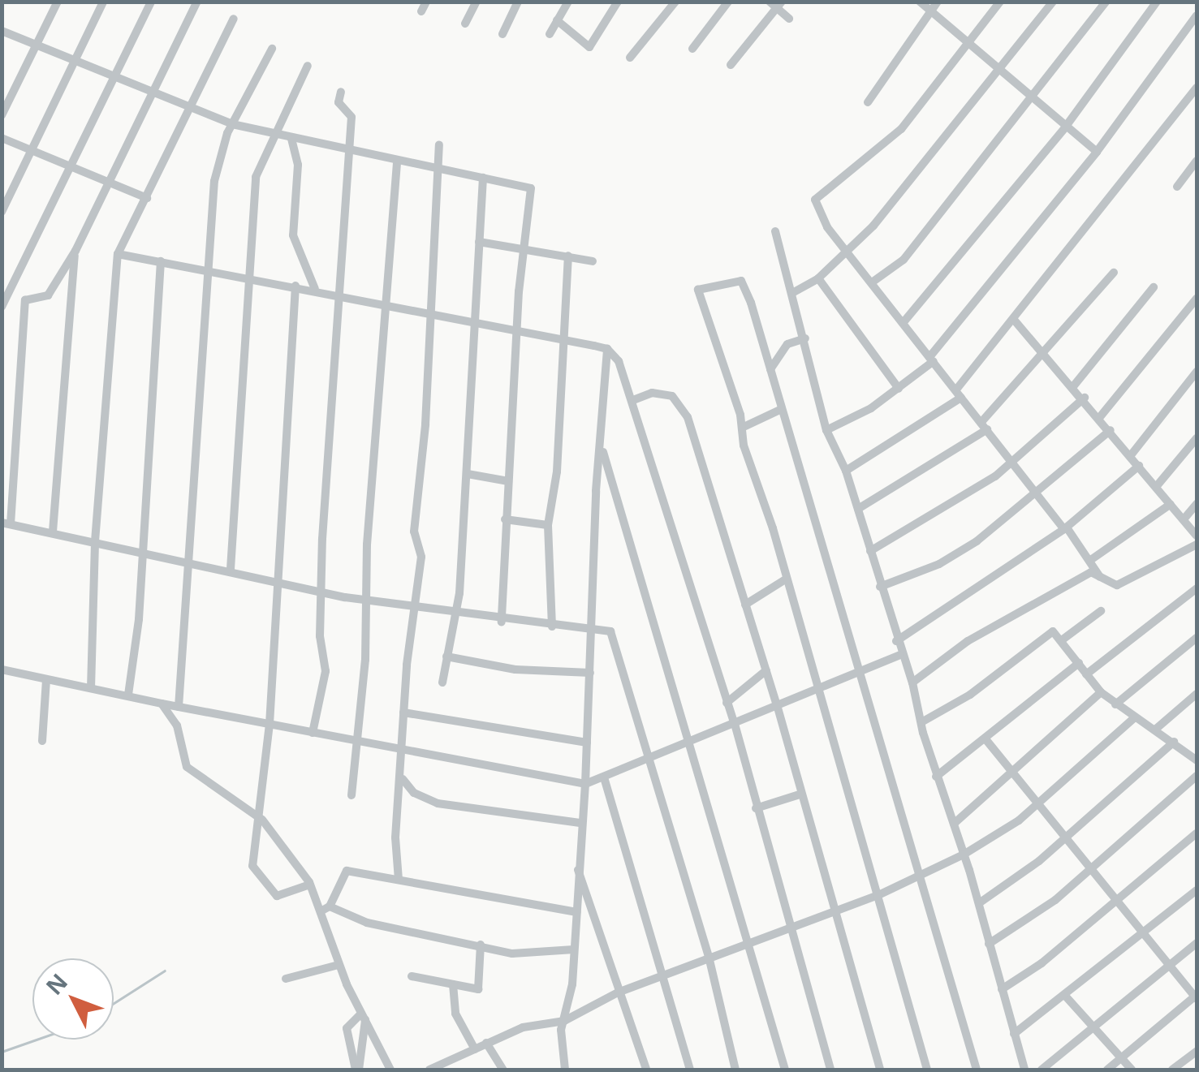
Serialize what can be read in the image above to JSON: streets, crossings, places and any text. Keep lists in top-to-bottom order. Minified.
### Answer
{"north":"top left"}
